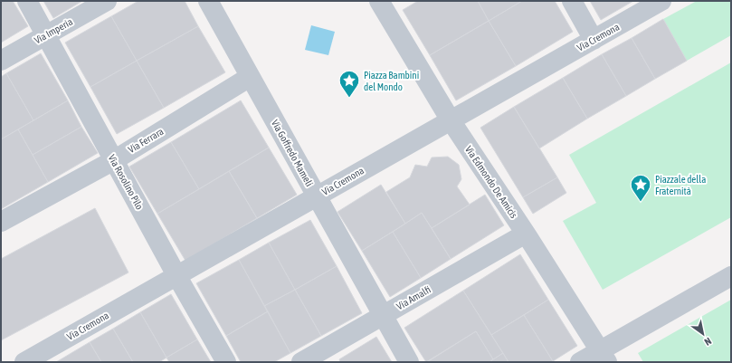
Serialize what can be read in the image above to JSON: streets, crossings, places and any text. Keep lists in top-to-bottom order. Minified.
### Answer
{"streets":{"street":["Via Imperia","Via Cremona","Via Ferrara","Via Goffredo Mameli","Via Rosolino Pilo","Via Edmondo De Amicis","Via Amalfi"]},"crossings":[["Via Imperia","Via Rosolino Pilo"],["Via Cremona","Via Goffredo Mameli"],["Via Cremona","Via Rosolino Pilo"],["Via Cremona","Via Edmondo De Amicis"],["Via Ferrara","Via Goffredo Mameli"],["Via Ferrara","Via Rosolino Pilo"],["Via Goffredo Mameli","Via Amalfi"],["Via Edmondo De Amicis","Via Amalfi"]],"places":{"place":["Piazza Bambini del Mondo","Piazzale della Fraternità"]},"north":"bottom right"}
